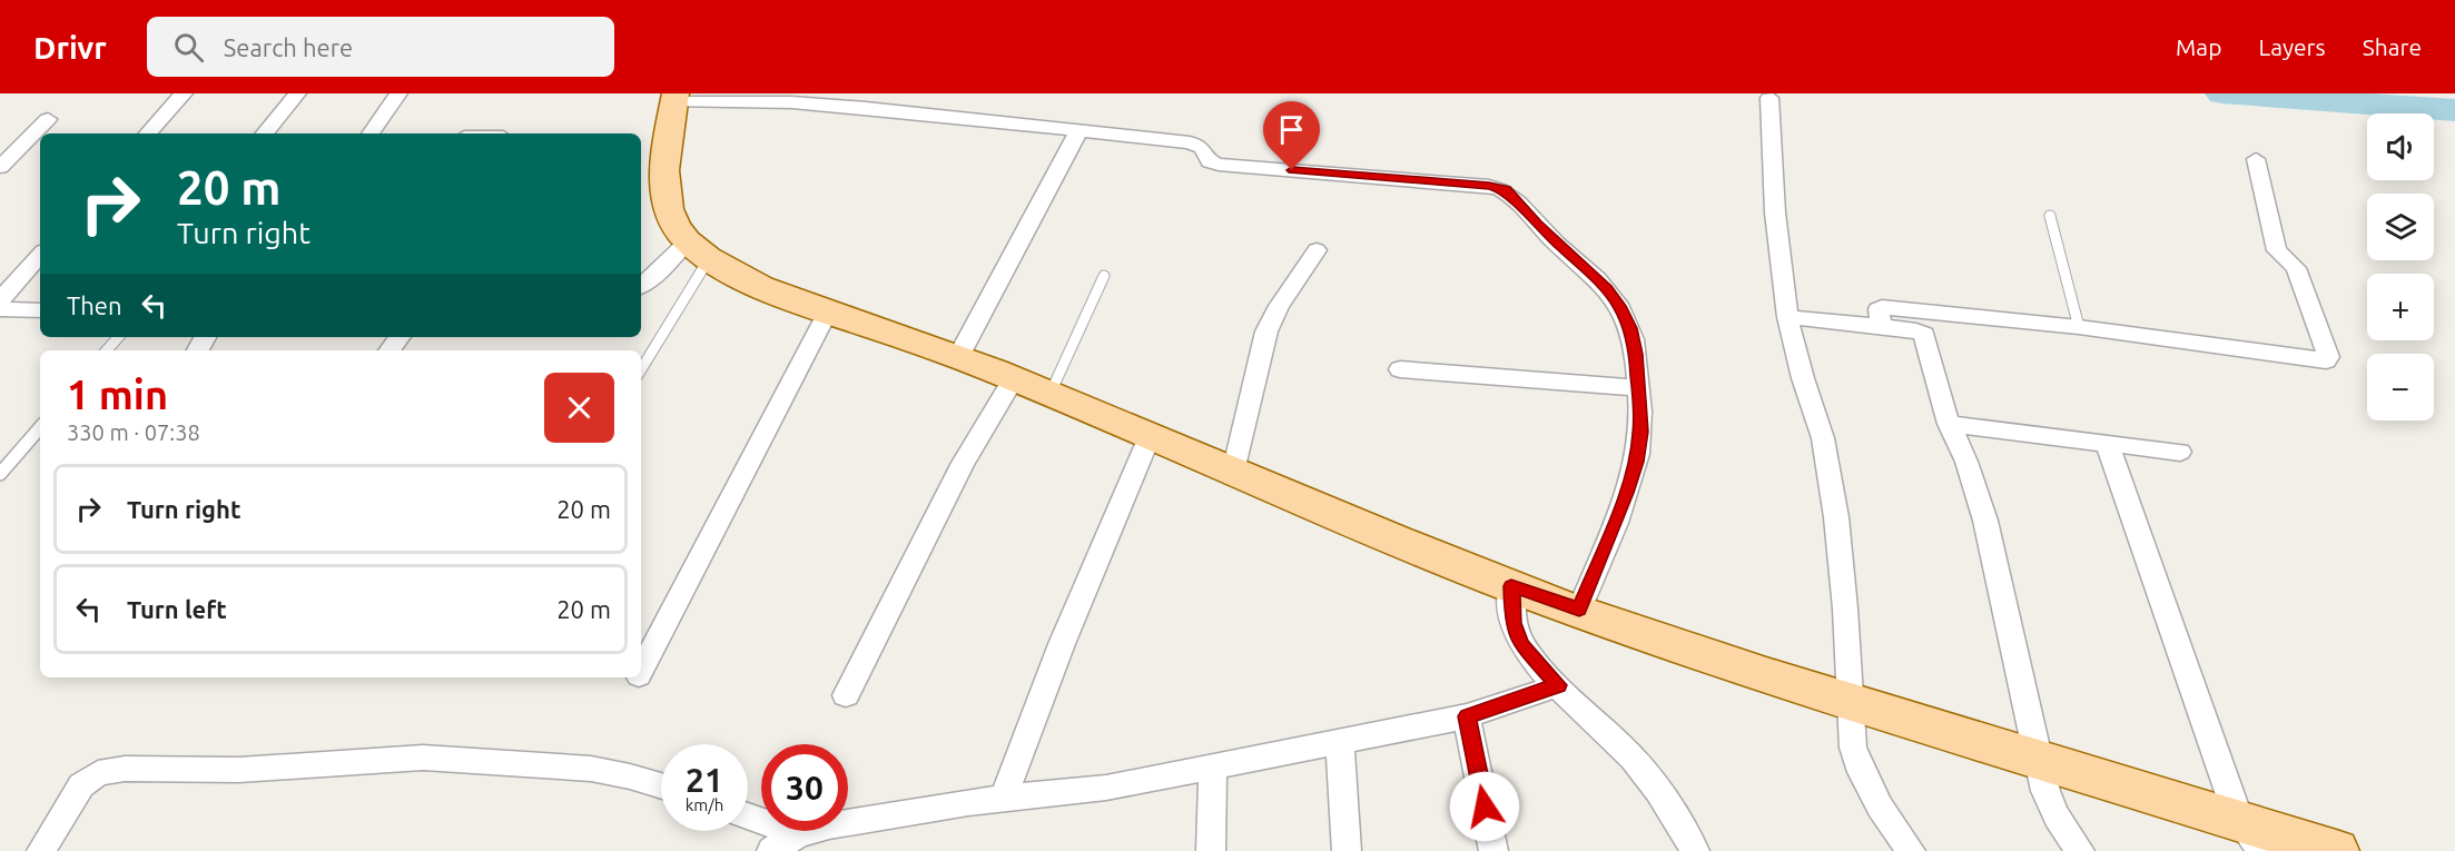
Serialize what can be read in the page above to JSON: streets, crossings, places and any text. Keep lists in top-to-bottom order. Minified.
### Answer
{"page":{"header":"Drivr","search":"Search here","nav":["Map","Layers","Share"],"map_buttons":["+","−"],"turn":["20 m","Turn right"],"then":"Then","heading":["1 min","330 m · 07:38"],"list":[{"name":"Turn right","value":"20 m"},{"name":"Turn left","value":"20 m"}],"speed":"21 km/h","limit":"30"}}
